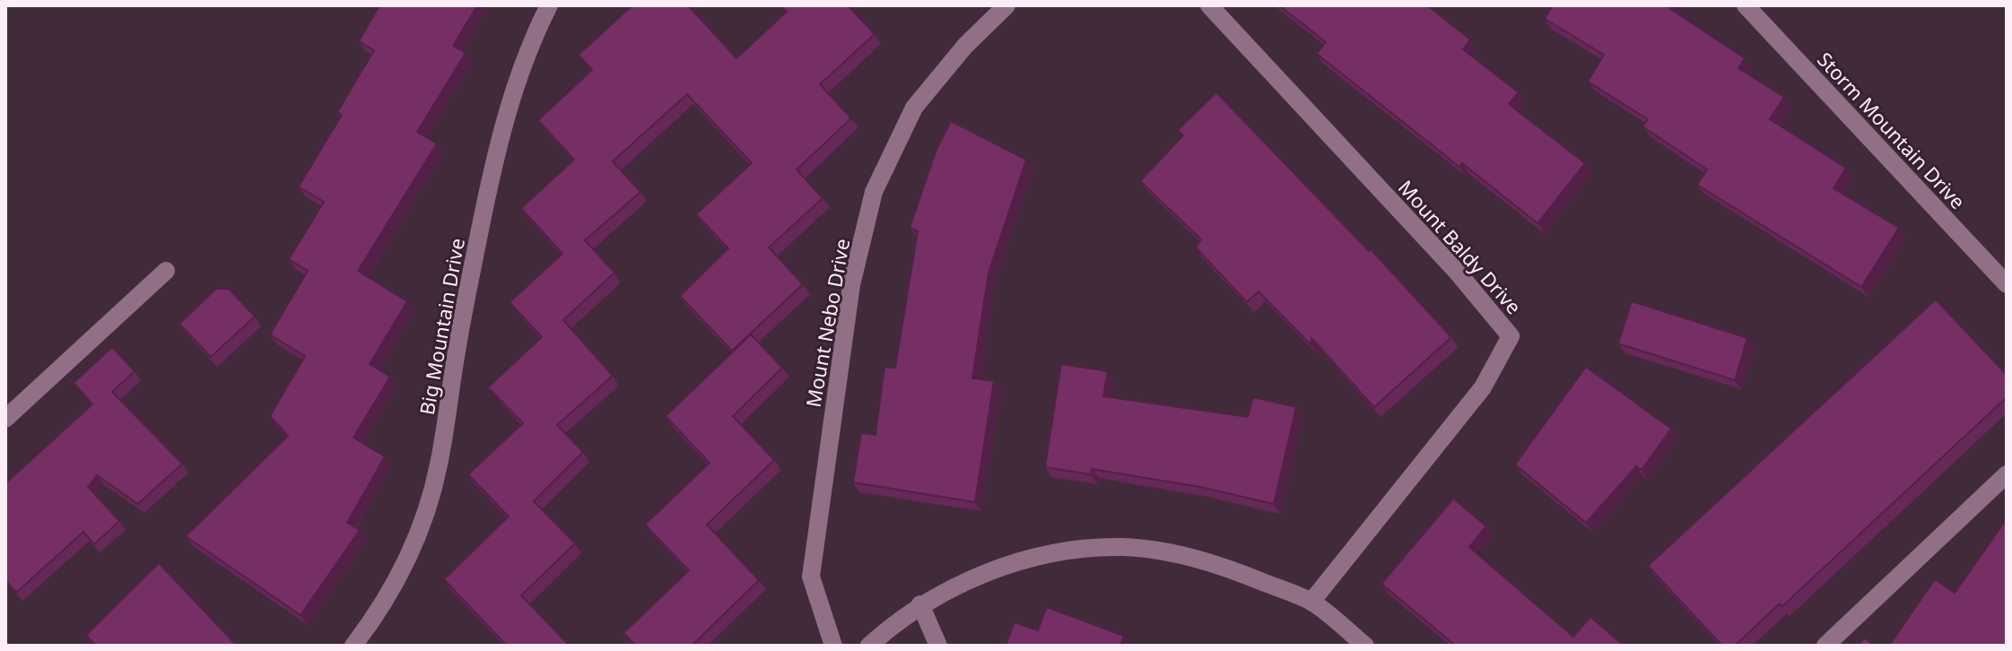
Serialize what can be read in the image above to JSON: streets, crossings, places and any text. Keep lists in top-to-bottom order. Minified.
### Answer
{"streets":{"street":["Storm Mountain Drive","Mount Baldy Drive","Mount Nebo Drive","Big Mountain Drive"]}}
